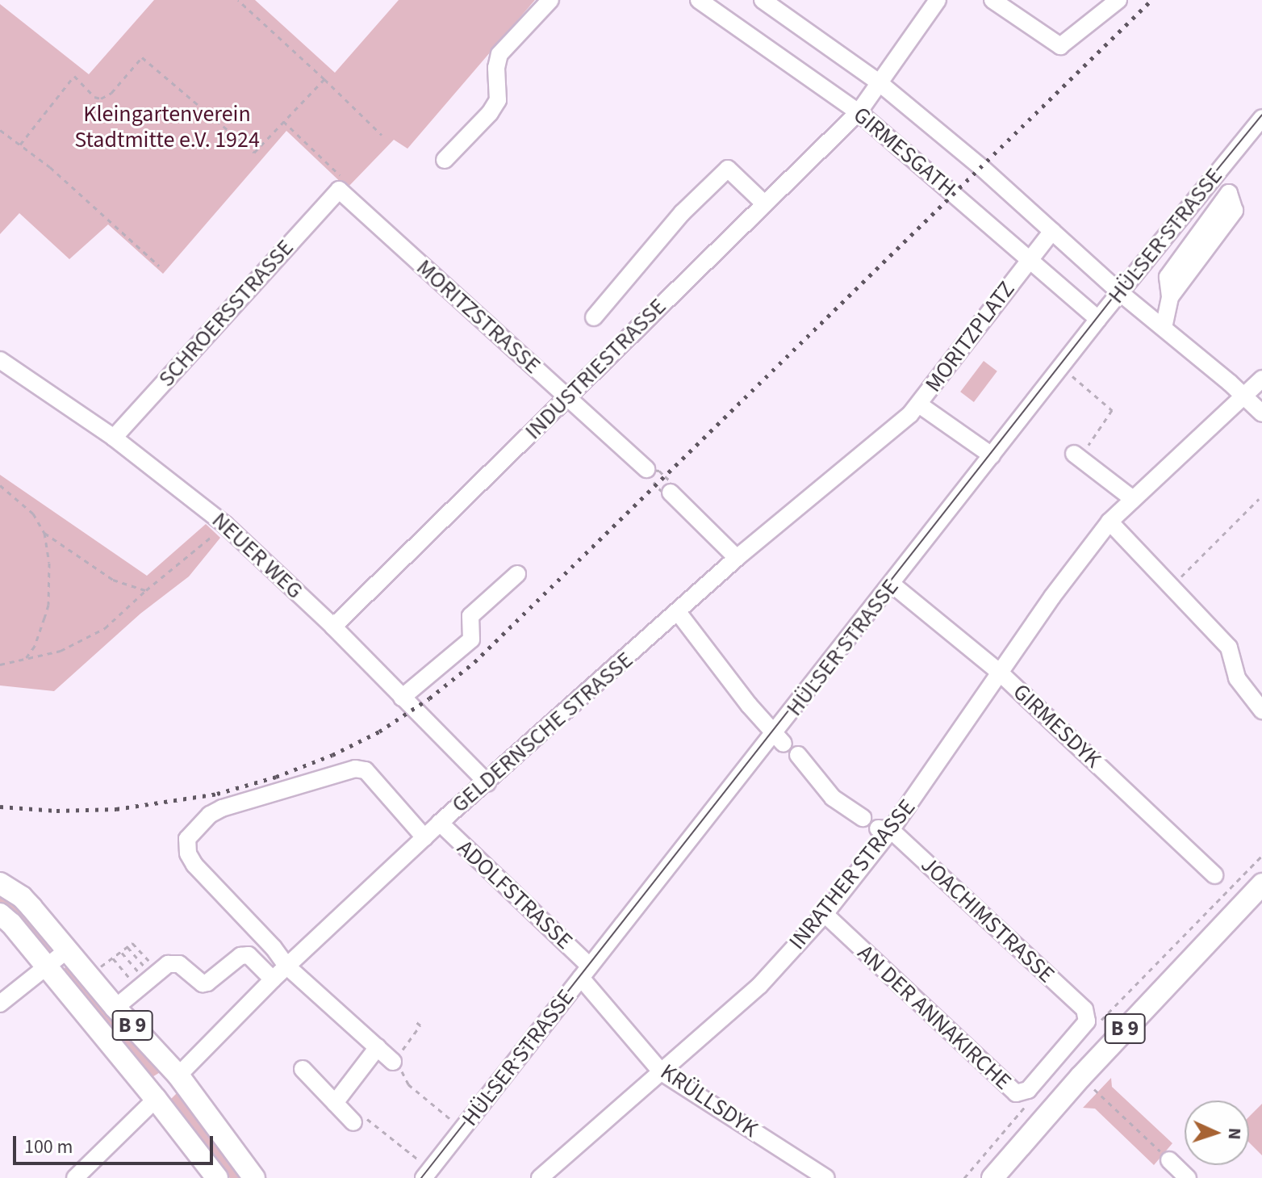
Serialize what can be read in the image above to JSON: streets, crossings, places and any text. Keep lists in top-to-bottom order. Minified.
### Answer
{"streets":{"main road":["B 9"],"street":["GIRMESGATH","HÜLSER STRASSE","SCHROERSSTRASSE","MORITZSTRASSE","MORITZPLATZ","INDUSTRIESTRASSE","NEUER WEG","GIRMESDYK","GELDERNSCHE STRASSE","INRATHER STRASSE","ADOLFSTRASSE","JOACHIMSTRASSE","AN DER ANNAKIRCHE","KRÜLLSDYK"]},"crossings":[["GIRMESGATH","HÜLSER STRASSE"],["GIRMESGATH","MORITZPLATZ"],["GIRMESGATH","INDUSTRIESTRASSE"],["GIRMESGATH","INRATHER STRASSE"],["HÜLSER STRASSE","MORITZPLATZ"],["HÜLSER STRASSE","GIRMESDYK"],["HÜLSER STRASSE","ADOLFSTRASSE"],["HÜLSER STRASSE","KRÜLLSDYK"],["SCHROERSSTRASSE","MORITZSTRASSE"],["SCHROERSSTRASSE","NEUER WEG"],["MORITZSTRASSE","INDUSTRIESTRASSE"],["MORITZPLATZ","GELDERNSCHE STRASSE"],["INDUSTRIESTRASSE","NEUER WEG"],["NEUER WEG","GELDERNSCHE STRASSE"],["GIRMESDYK","INRATHER STRASSE"],["GELDERNSCHE STRASSE","ADOLFSTRASSE"],["GELDERNSCHE STRASSE","B 9"],["INRATHER STRASSE","JOACHIMSTRASSE"],["INRATHER STRASSE","AN DER ANNAKIRCHE"],["INRATHER STRASSE","KRÜLLSDYK"],["ADOLFSTRASSE","KRÜLLSDYK"],["JOACHIMSTRASSE","AN DER ANNAKIRCHE"]],"parks":["Kleingartenverein Stadtmitte e.V. 1924"],"scale_bar":"100 m","north":"right"}
